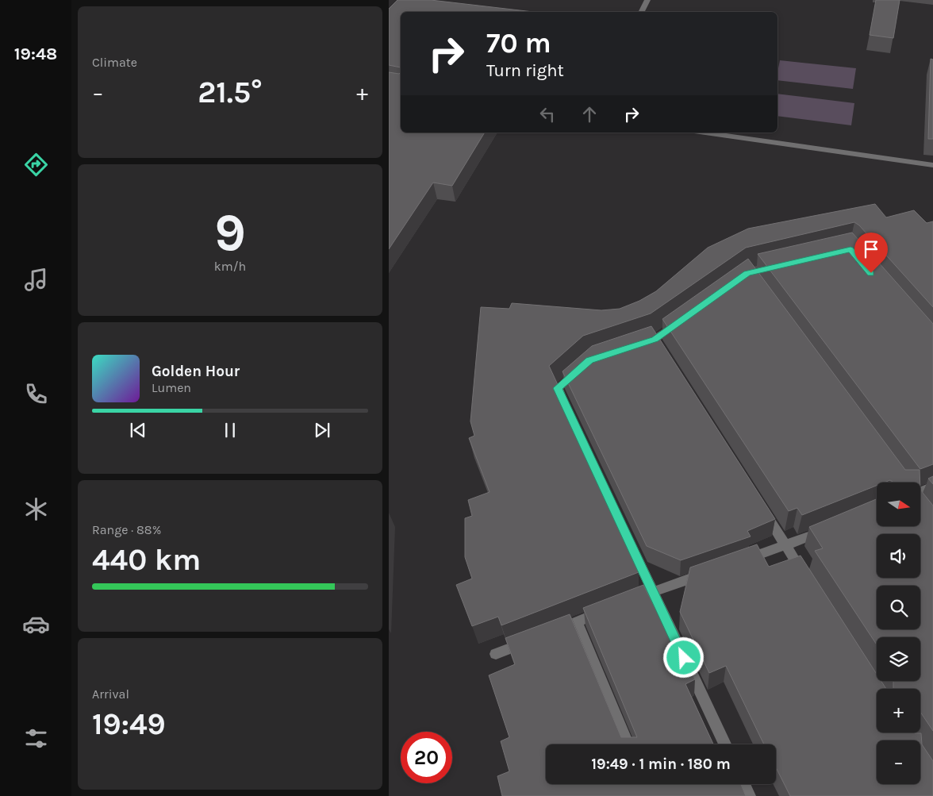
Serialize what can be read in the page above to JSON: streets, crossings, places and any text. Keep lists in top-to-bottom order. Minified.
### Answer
{"north":"right","page":{"tabs":"19:48","tile":["Climate",["9","km/h"],["Range · 88%","440 km"],["Arrival","19:49"]],"turn":["70 m","Turn right"],"heat":["−","21.5°","+"],"song":["Golden Hour","Lumen"],"map_buttons":["+","−"],"limit":"20","trip":"19:49 · 1 min · 180 m"}}
